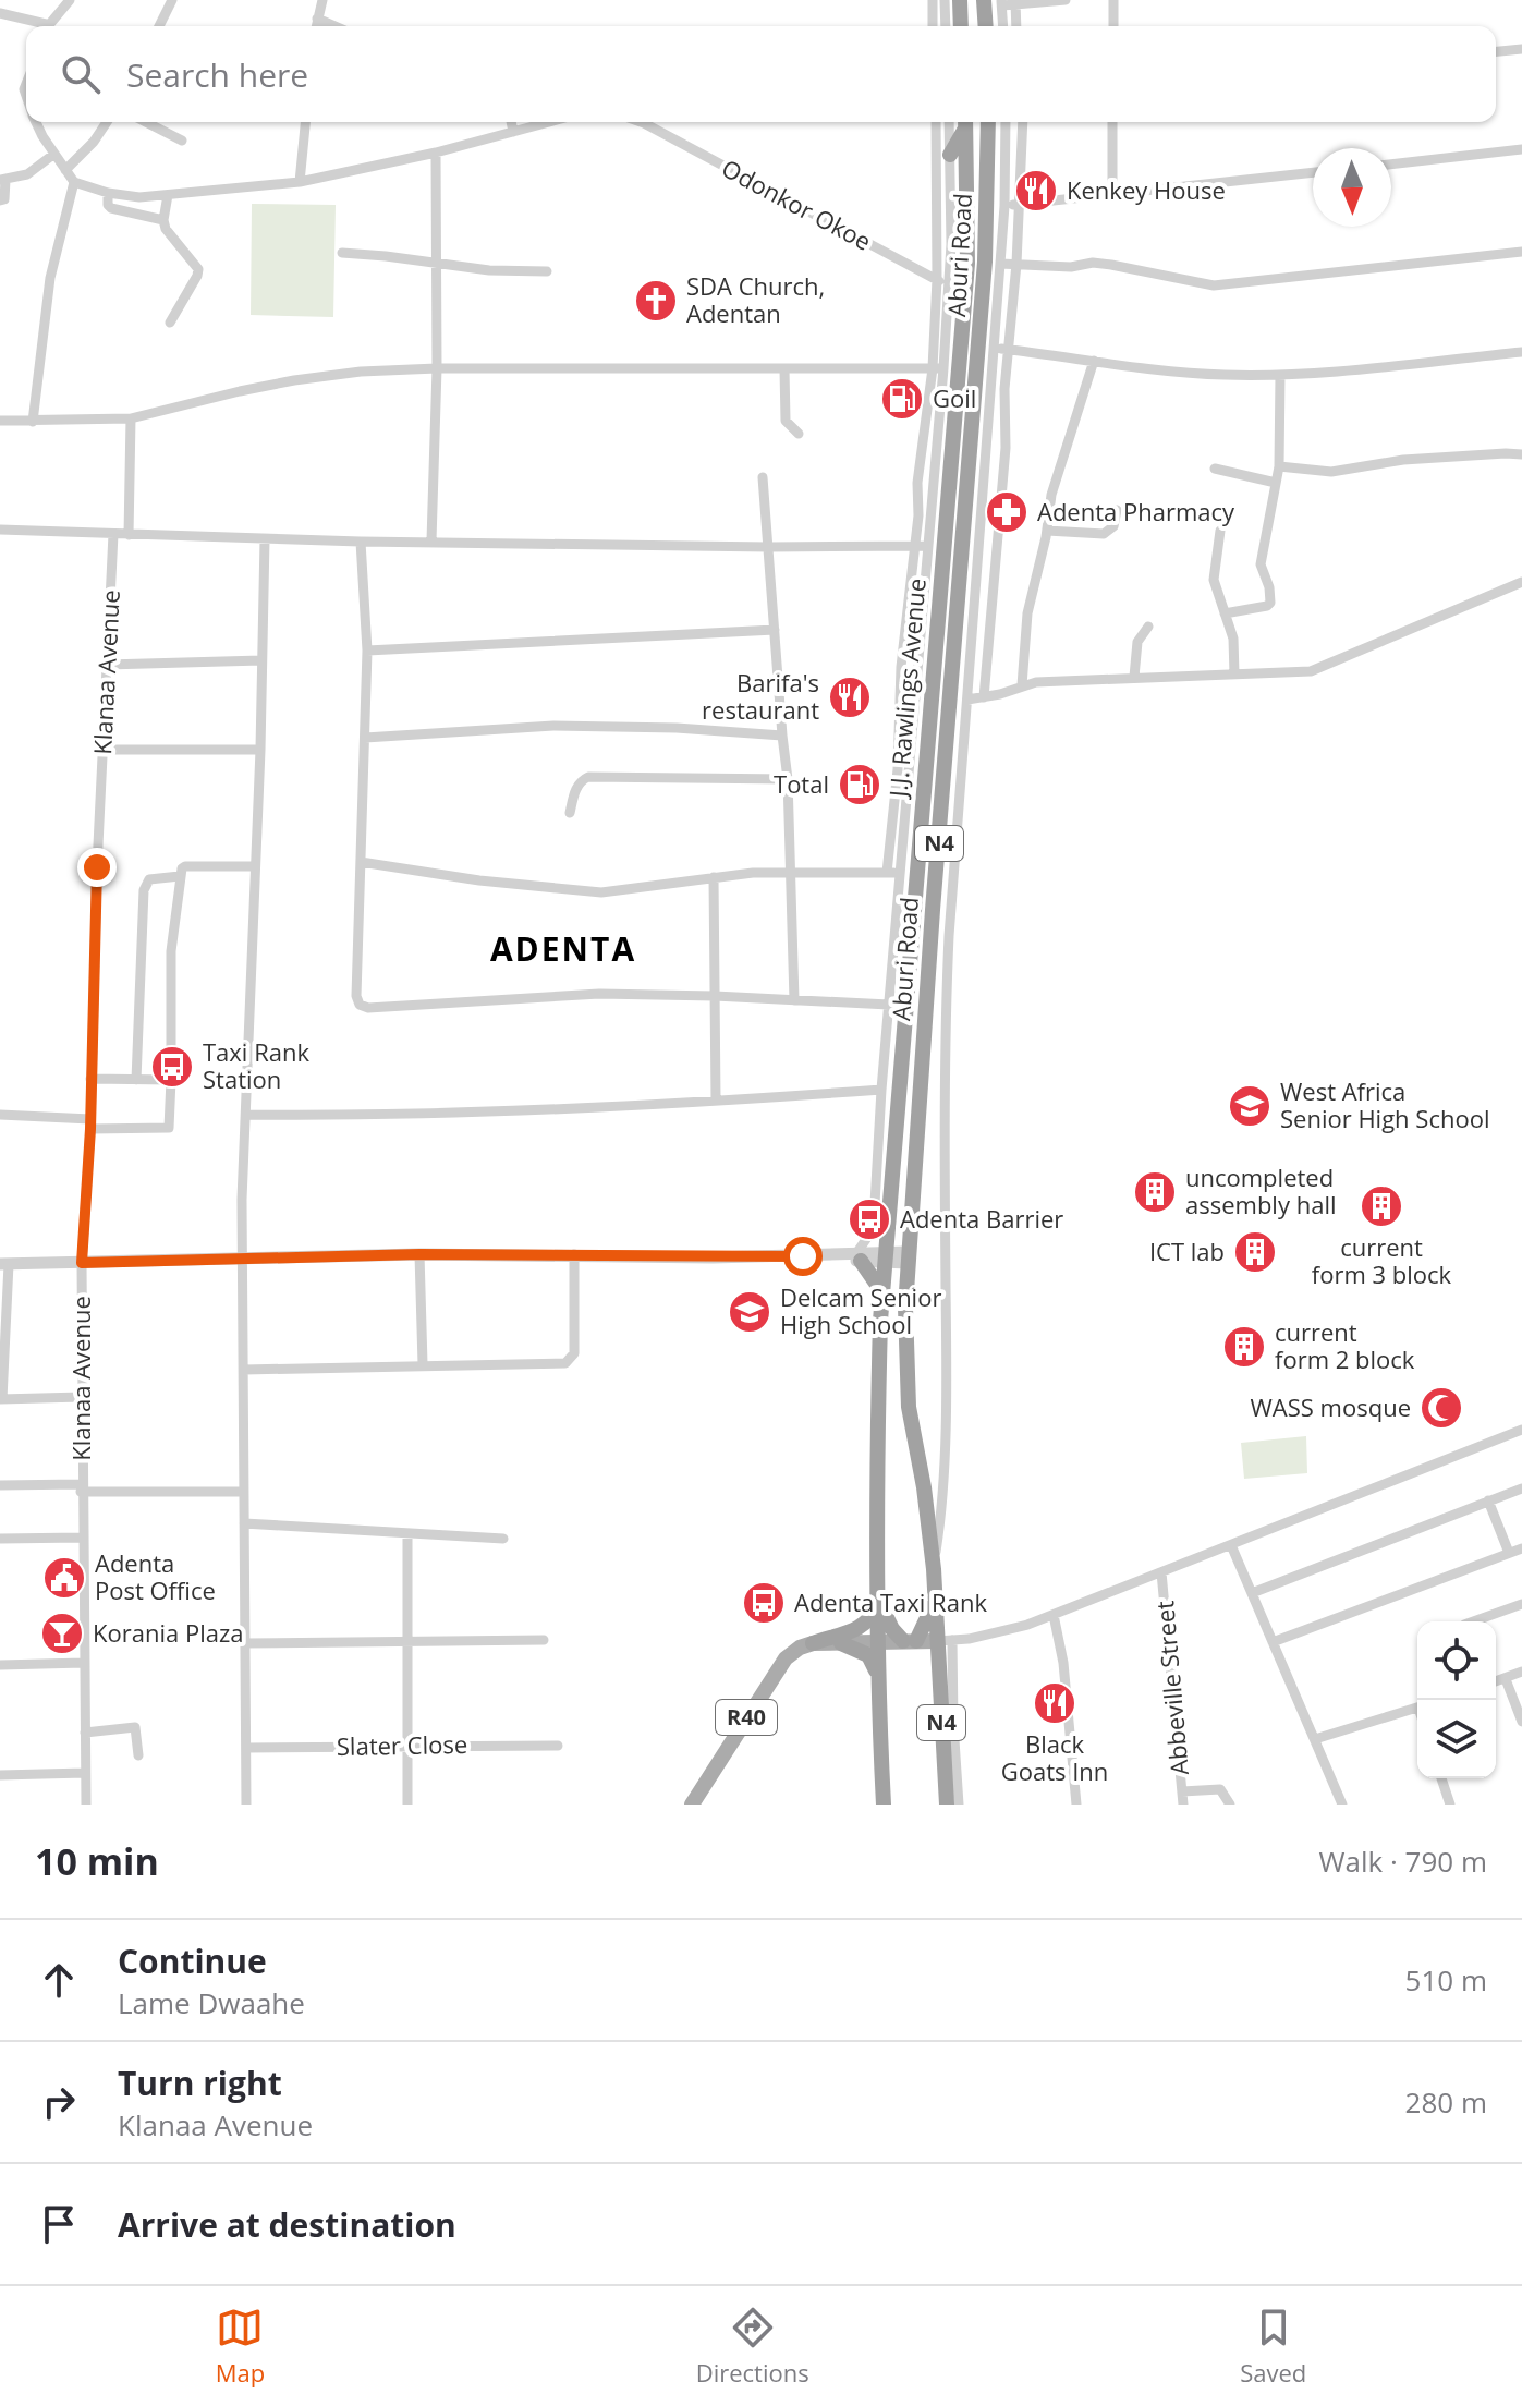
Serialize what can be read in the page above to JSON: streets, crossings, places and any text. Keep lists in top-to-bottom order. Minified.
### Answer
{"streets":{"highway":["Aburi Road","J.J. Rawlings Avenue","N4"],"main road":["R40"],"street":["Odonkor Okoe","Klanaa Avenue","Abbeville Street","Slater Close"]},"crossings":[["J.J. Rawlings Avenue","N4"]],"districts":["ADENTA"],"places":{"restaurant":["Kenkey House","Barifa's restaurant","Black Goats Inn"],"church":["SDA Church, Adentan"],"fuel station":["Goil","Total"],"pharmacy":["Adenta Pharmacy"],"bus stop":["Taxi Rank Station","Adenta Barrier","Adenta Taxi Rank"],"school or university":["West Africa Senior High School","Delcam Senior High School"],"building":["uncompleted assembly hall","current form 3 block","ICT lab","current form 2 block"],"mosque":["WASS mosque"],"public building":["Adenta Post Office"],"bar":["Korania Plaza"]},"north":"bottom","page":{"search":"Search here","heading":["10 min","Walk · 790 m"],"list":[["Continue","Lame Dwaahe","510 m"],["Turn right","Klanaa Avenue","280 m"],"Arrive at destination"],"nav":["Map","Directions","Saved"]}}
